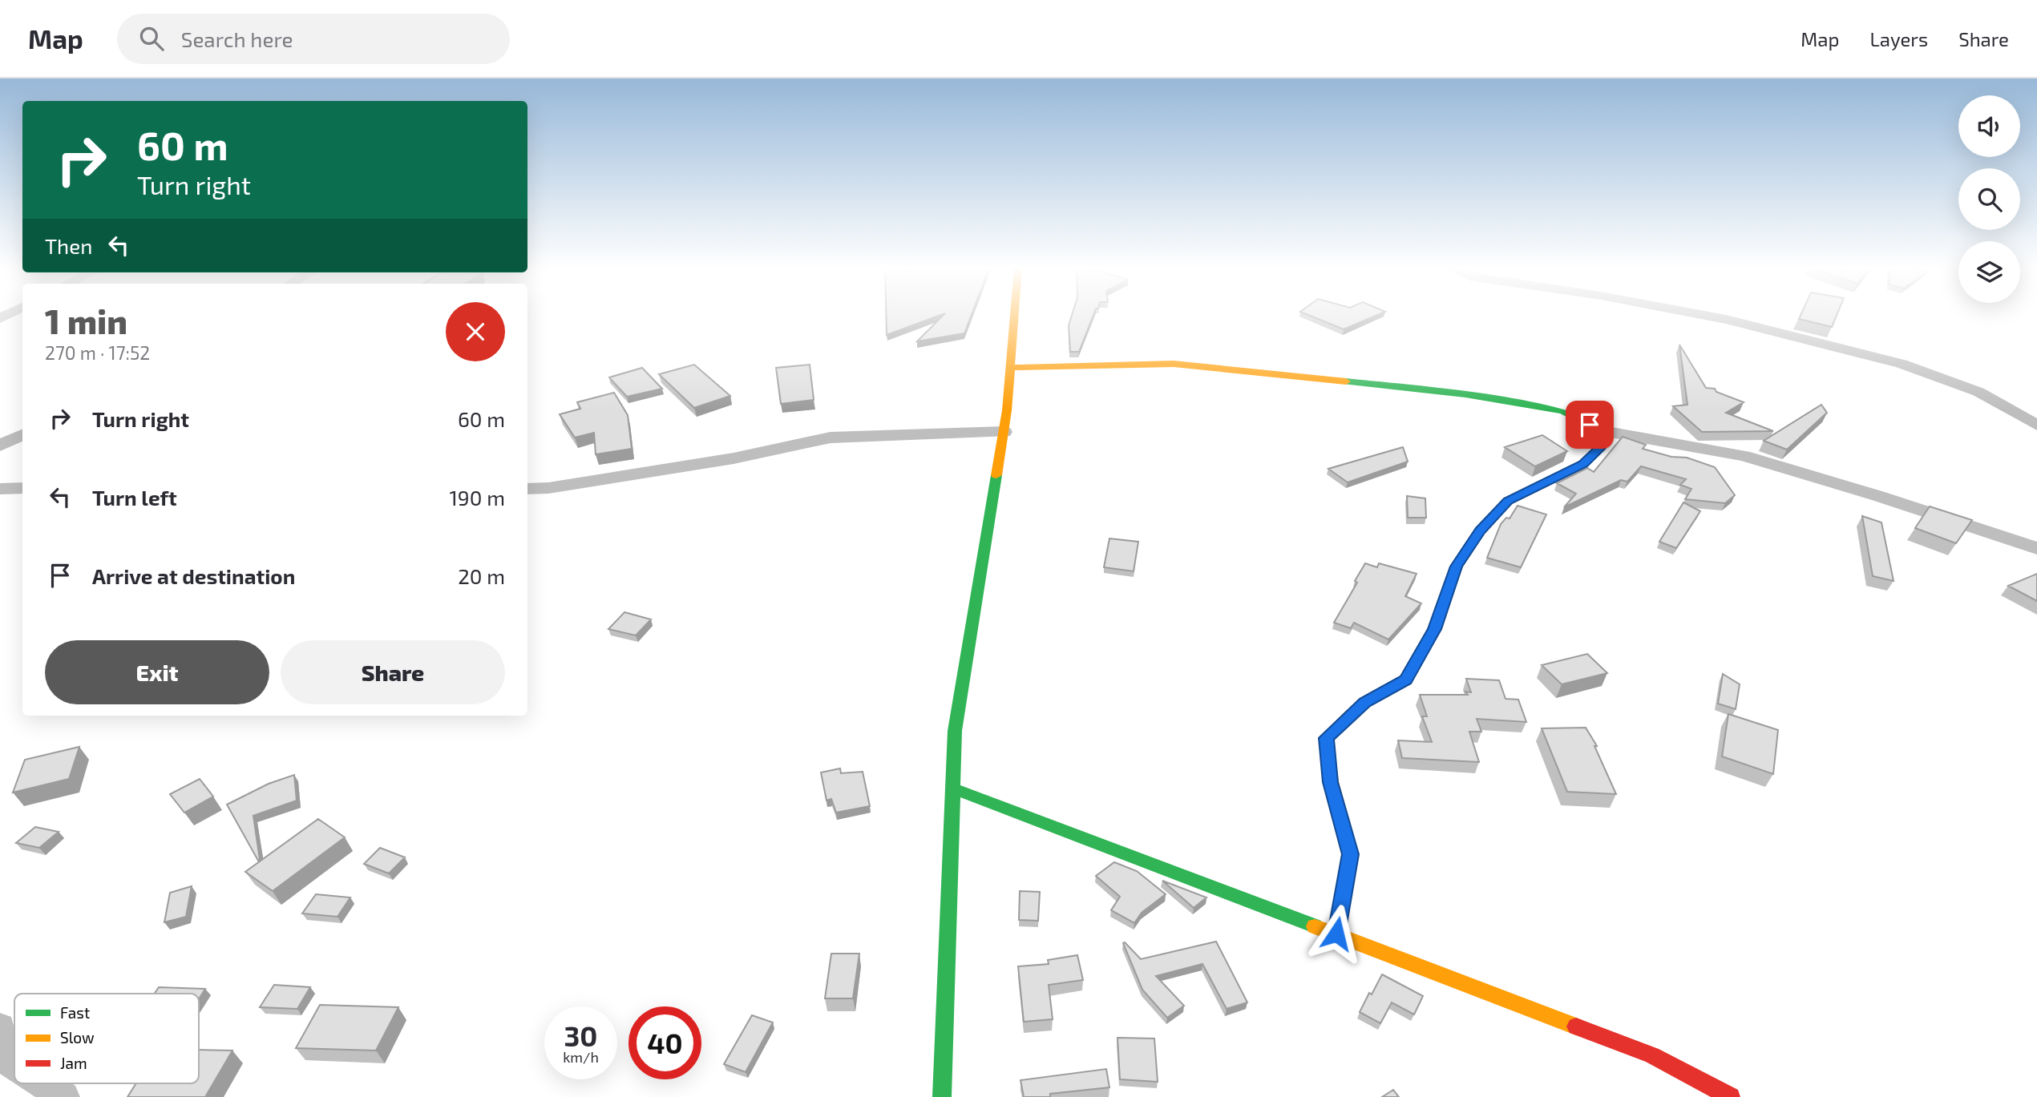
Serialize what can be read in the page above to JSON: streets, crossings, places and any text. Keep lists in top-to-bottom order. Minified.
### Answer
{"legend":["Fast","Slow","Jam"],"page":{"header":"Map","search":"Search here","nav":["Map","Layers","Share"],"turn":["60 m","Turn right"],"then":"Then","heading":["1 min","270 m · 17:52"],"list":[{"name":"Turn right","value":"60 m"},{"name":"Turn left","value":"190 m"},{"name":"Arrive at destination","value":"20 m"}],"buttons":["Exit","Share"],"speed":"30 km/h","limit":"40"}}
